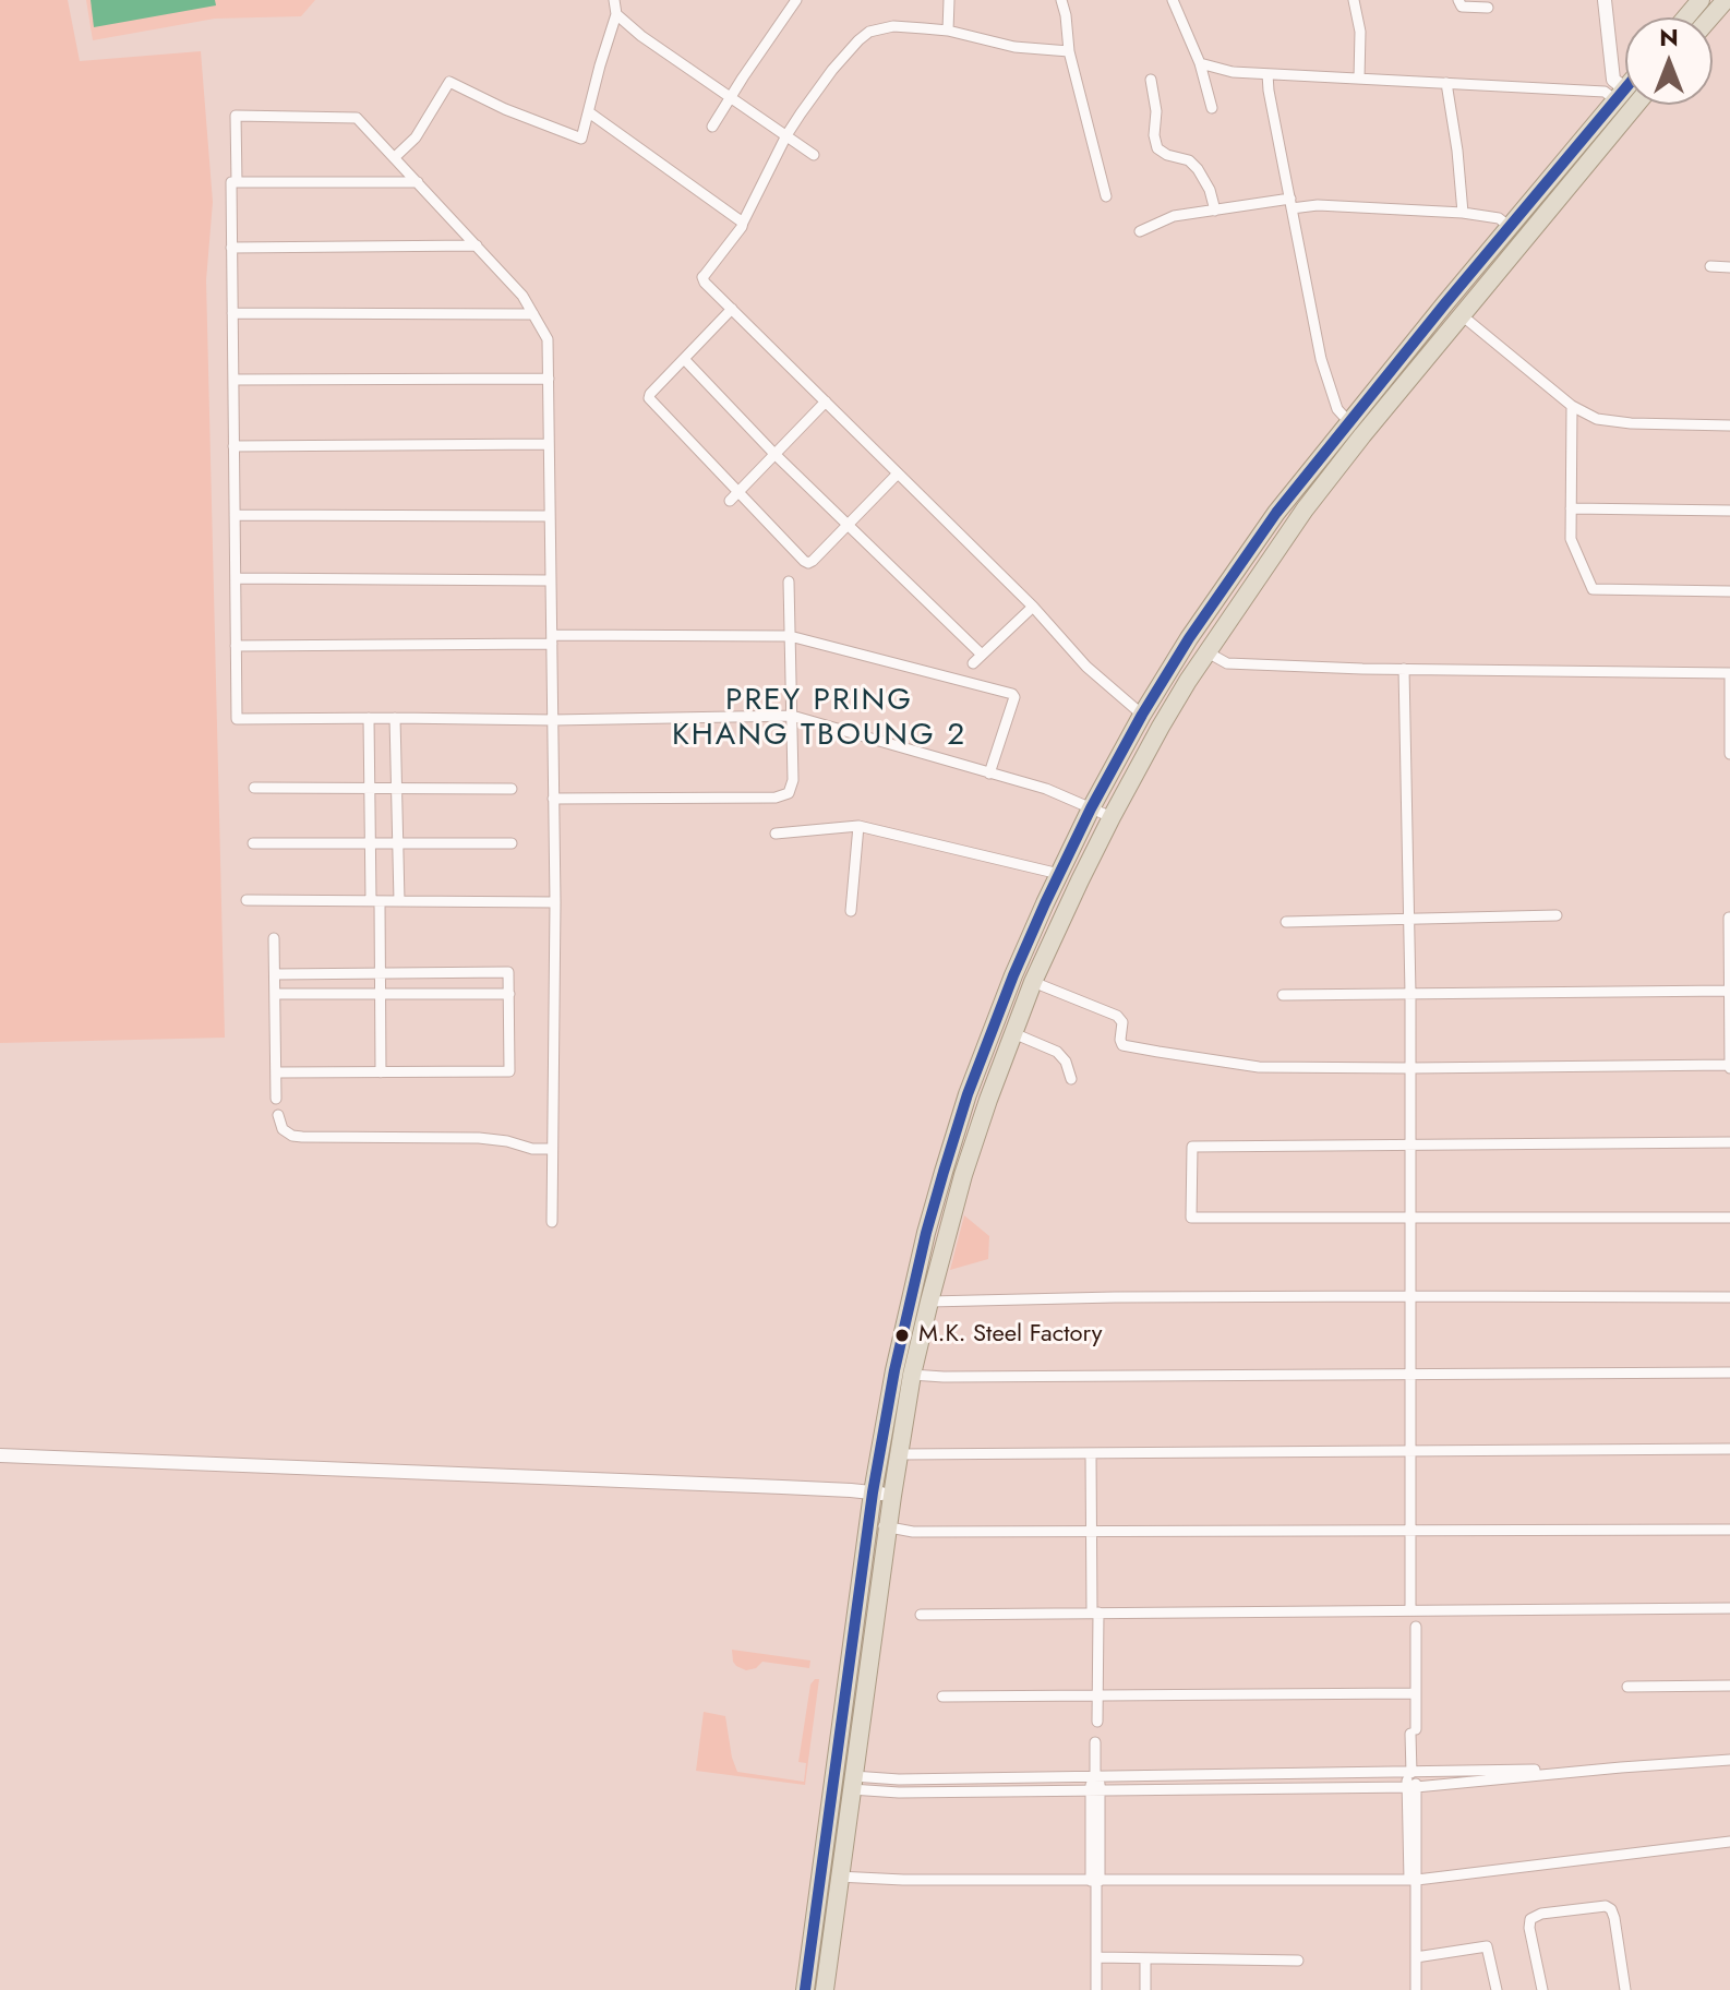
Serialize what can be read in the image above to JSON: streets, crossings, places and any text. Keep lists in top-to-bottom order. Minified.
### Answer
{"districts":["PREY PRING KHANG TBOUNG 2"],"places":["M.K. Steel Factory"],"north":"top"}
